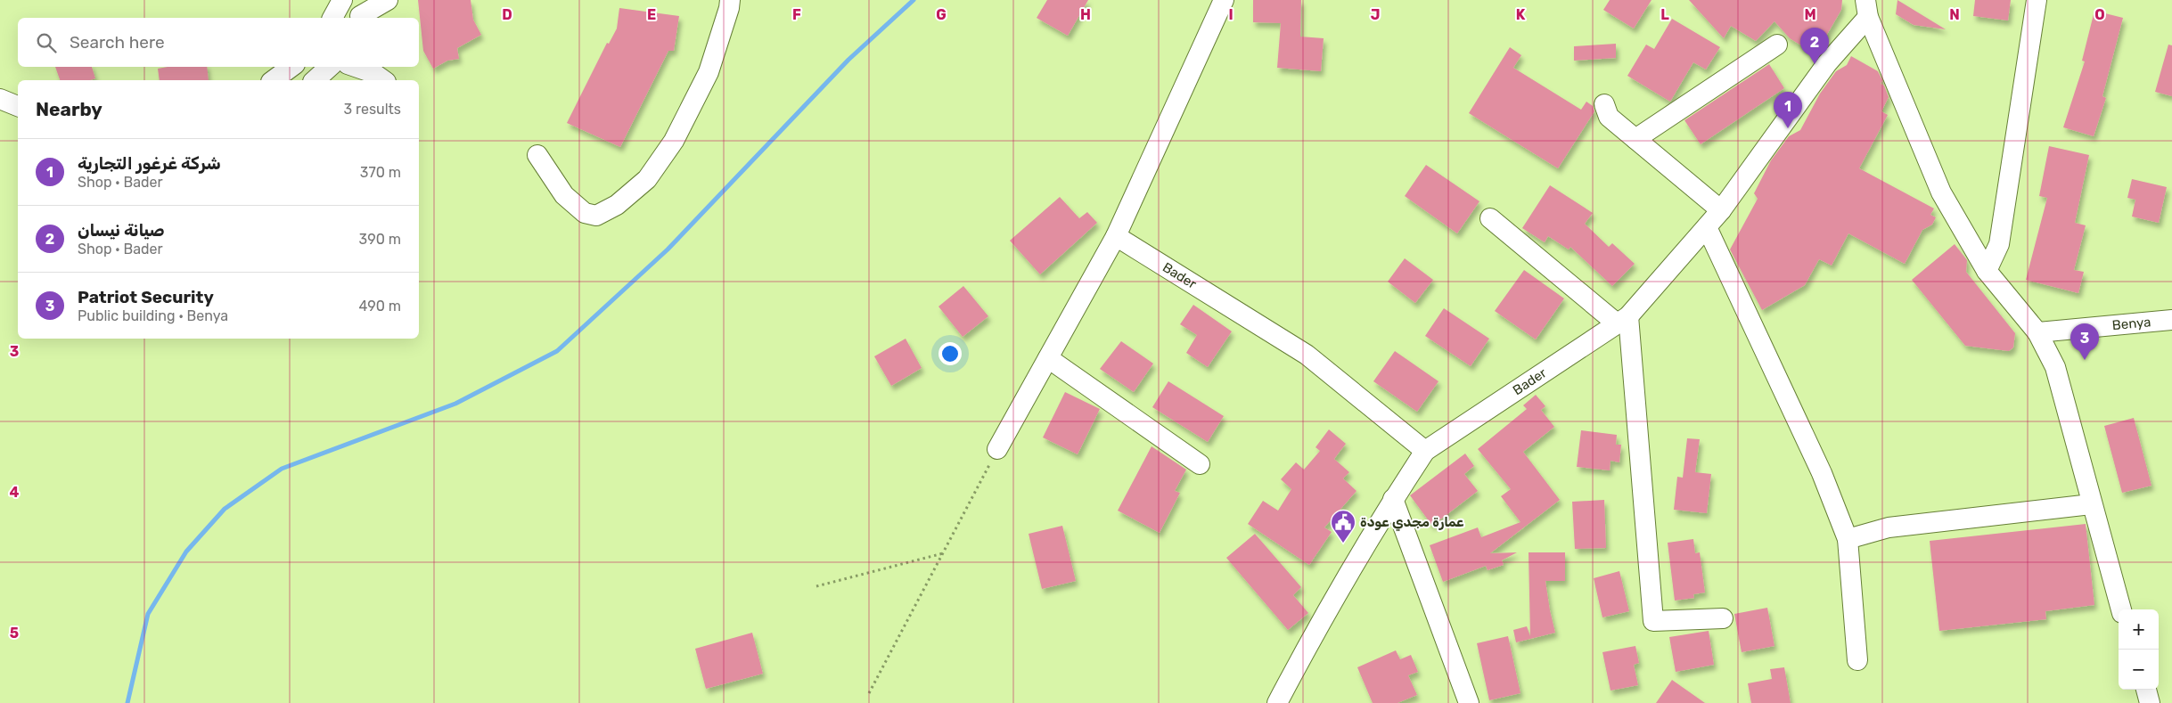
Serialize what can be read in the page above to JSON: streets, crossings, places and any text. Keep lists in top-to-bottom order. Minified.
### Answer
{"streets":{"street":["Bader","Benya"]},"places":{"public building":["عمارة مجدي عودة"]},"page":{"search":"Search here","pins":["2","1","3"],"heading":["Nearby","3 results"],"list":[{"mark":"1","name":"شركة غرغور التجارية","note":"Shop · Bader","value":"370 m"},{"mark":"2","name":"صيانة نيسان","note":"Shop · Bader","value":"390 m"},{"mark":"3","name":"Patriot Security","note":"Public building · Benya","value":"490 m"}],"map_buttons":["+","−"]},"grid":{"columns":["D","E","F","G","H","I","J","K","L","M","N","O"],"rows":["3","4","5"]}}
